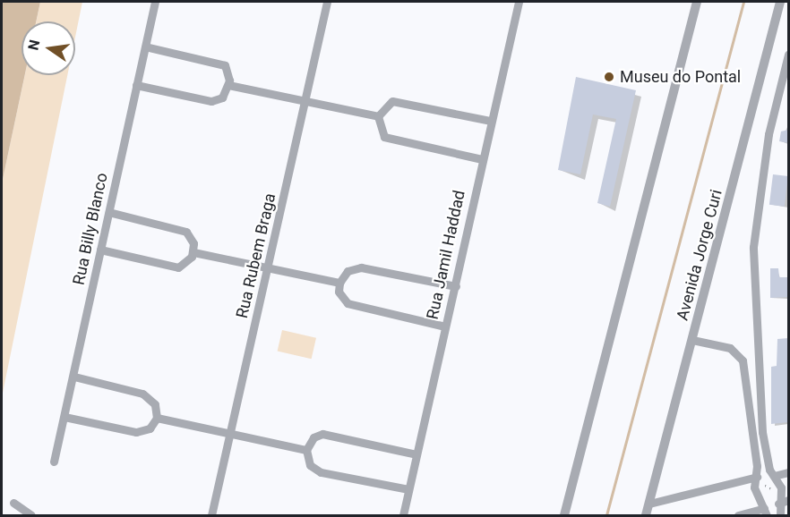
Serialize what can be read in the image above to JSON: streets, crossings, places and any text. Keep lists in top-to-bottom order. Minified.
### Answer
{"streets":{"street":["Rua Billy Blanco","Rua Jamil Haddad","Avenida Jorge Curi","Rua Rubem Braga"]},"places":["Museu do Pontal"],"north":"left"}
